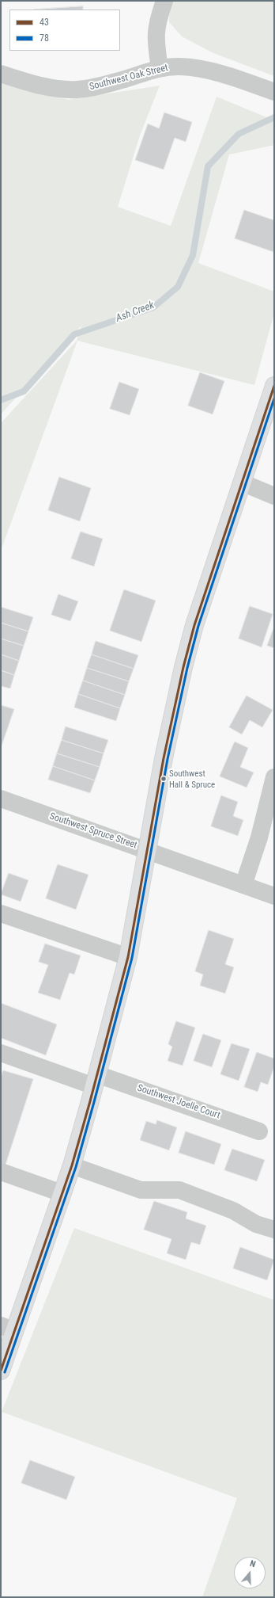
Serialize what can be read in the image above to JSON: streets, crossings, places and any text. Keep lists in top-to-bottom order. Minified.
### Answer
{"streets":{"street":["Southwest Oak Street","Southwest Spruce Street","Southwest Joelle Court"]},"water":["Ash Creek"],"places":["Southwest Hall & Spruce"],"lines":["transit line 43","transit line 78"],"legend":["43","78"],"north":"top"}
